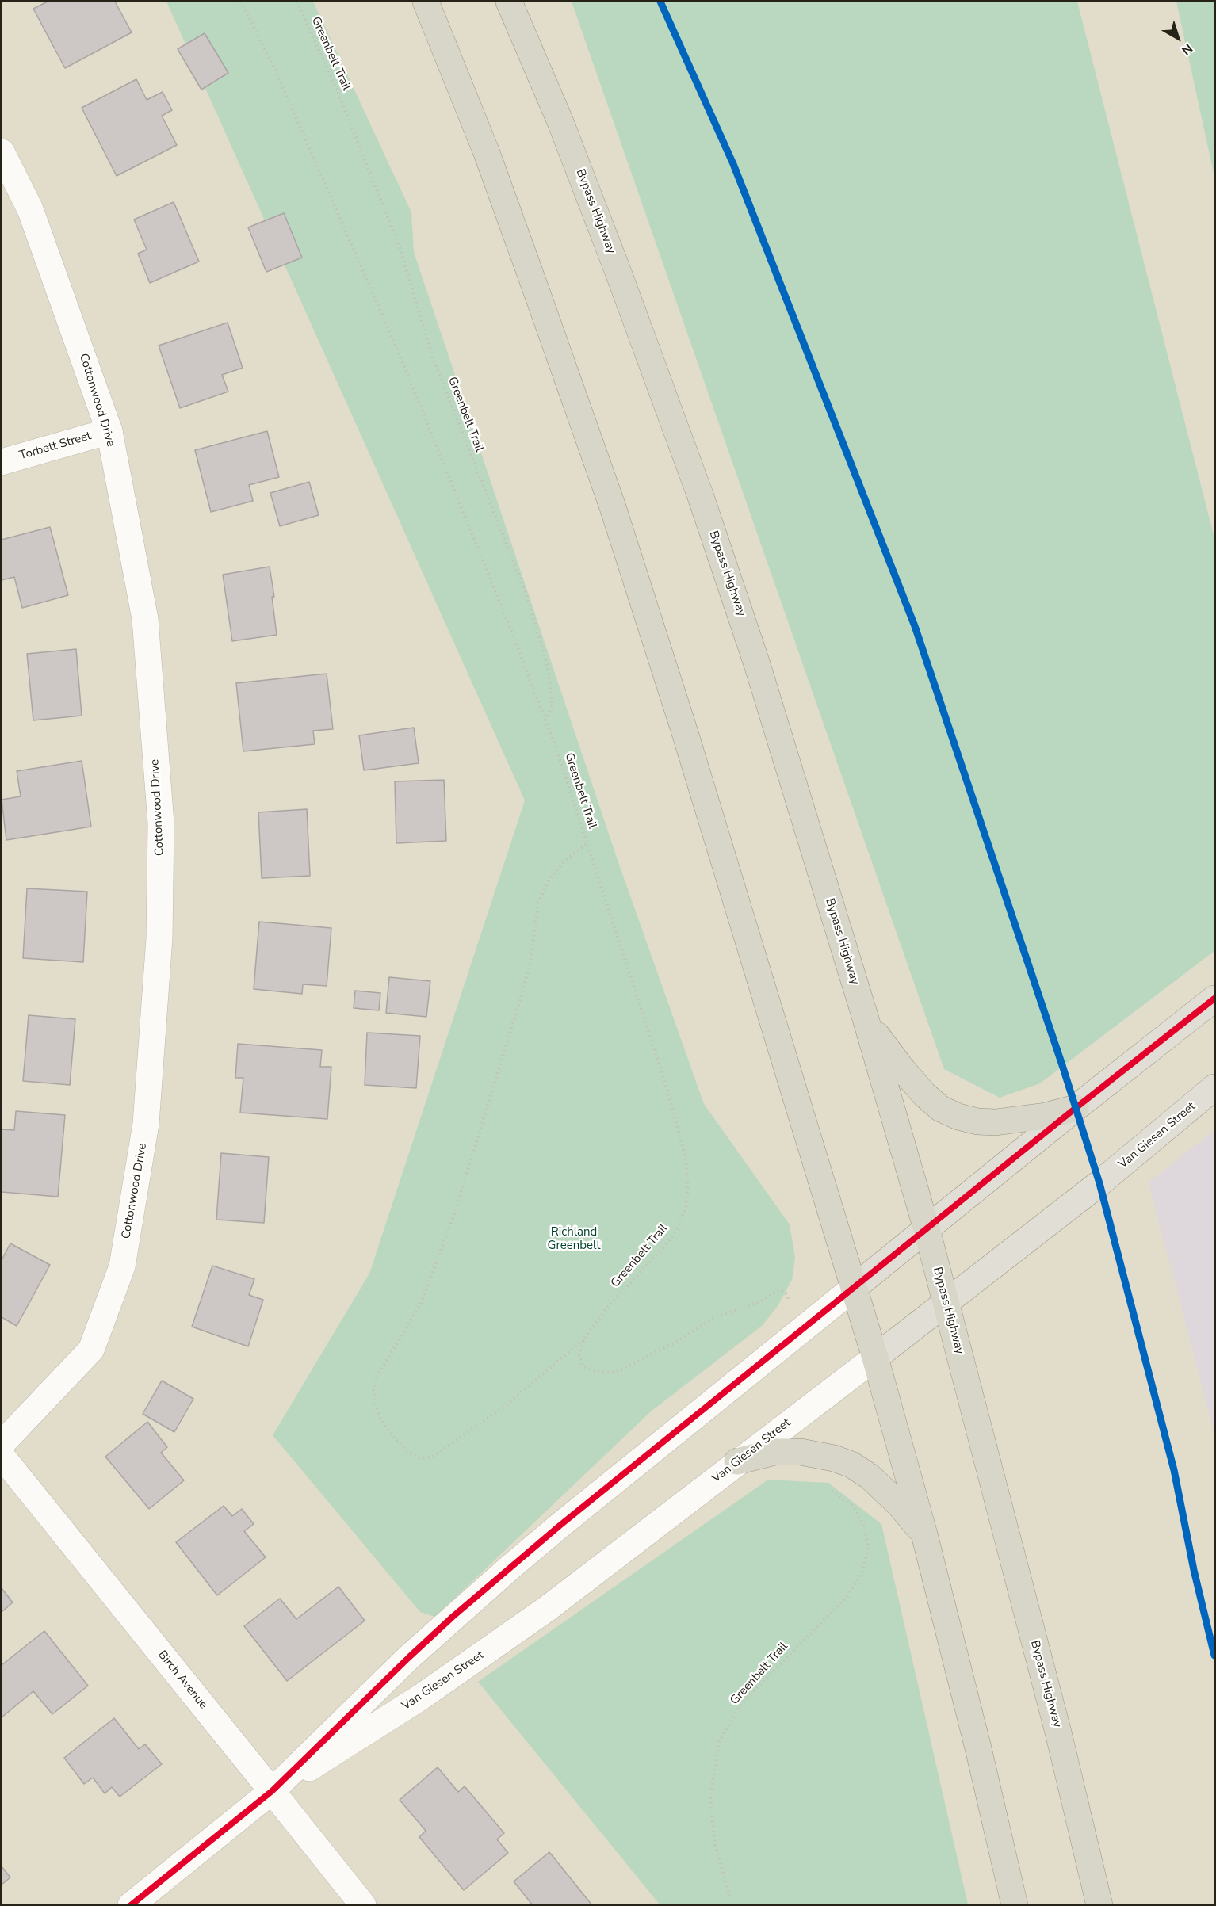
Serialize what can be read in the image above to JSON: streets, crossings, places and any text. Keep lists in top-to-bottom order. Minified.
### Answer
{"streets":{"highway":["Bypass Highway"],"main road":["Van Giesen Street"],"street":["Cottonwood Drive","Torbett Street","Birch Avenue"],"path":["Greenbelt Trail"]},"crossings":[["Bypass Highway","Van Giesen Street"],["Cottonwood Drive","Torbett Street"],["Van Giesen Street","Birch Avenue"]],"parks":["Richland Greenbelt"],"north":"bottom right"}
